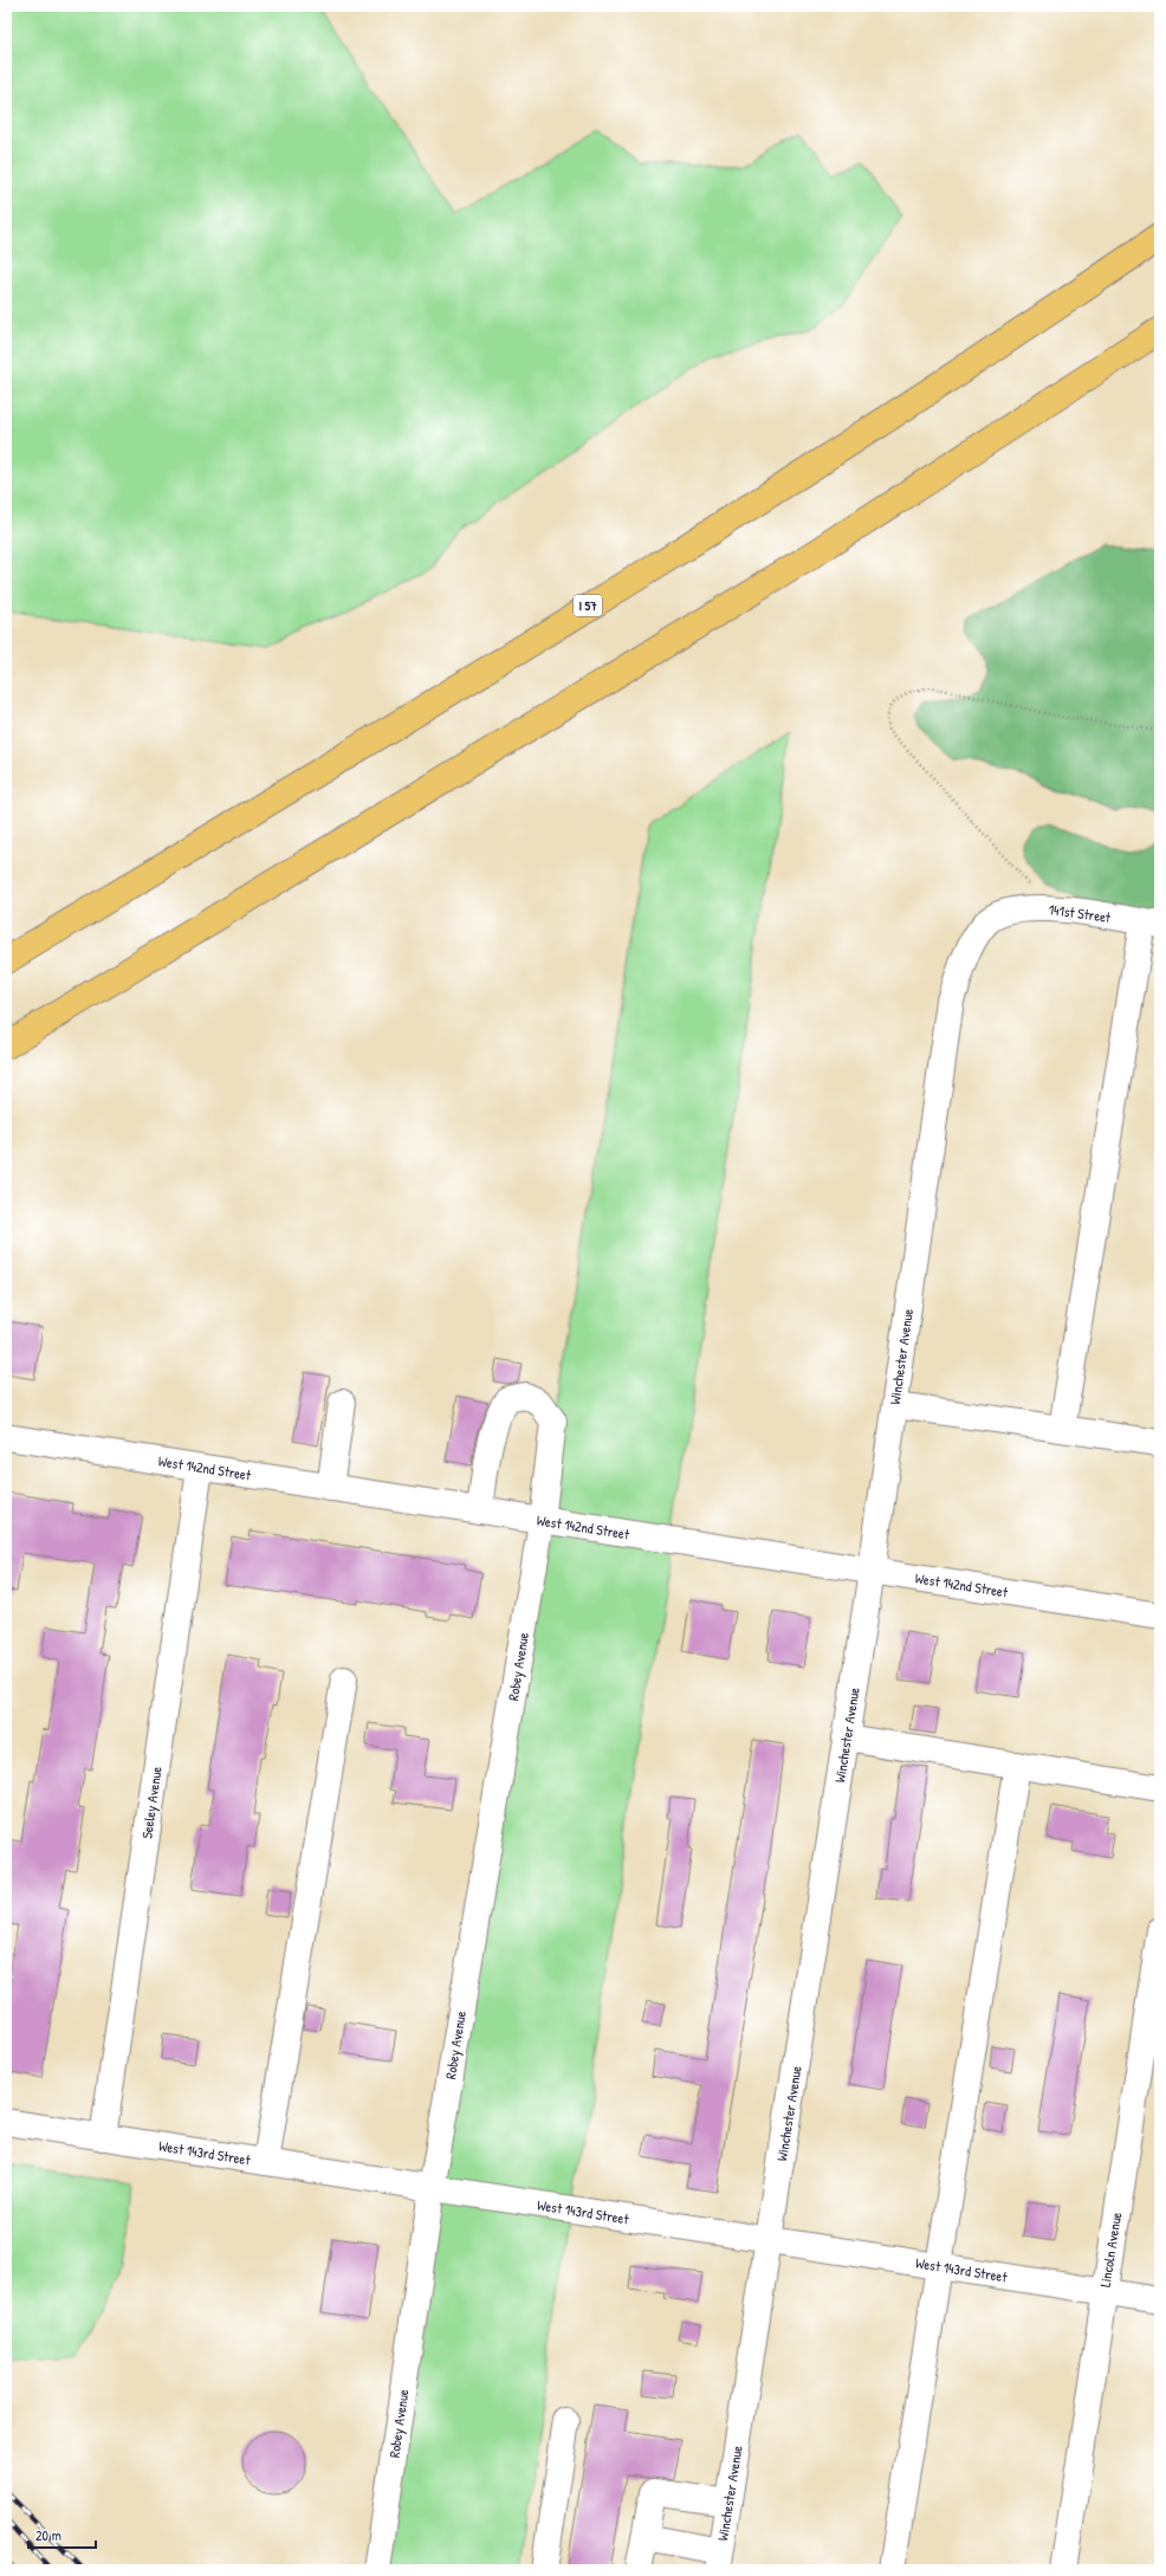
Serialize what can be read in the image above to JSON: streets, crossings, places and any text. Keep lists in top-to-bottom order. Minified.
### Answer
{"streets":{"highway":["I 57"],"street":["141st Street","Winchester Avenue","West 142nd Street","Robey Avenue","Seeley Avenue","West 143rd Street","Lincoln Avenue"]},"crossings":[["141st Street","Winchester Avenue"],["Winchester Avenue","West 142nd Street"],["Winchester Avenue","West 143rd Street"],["West 142nd Street","Robey Avenue"],["West 142nd Street","Seeley Avenue"],["Robey Avenue","West 143rd Street"],["Seeley Avenue","West 143rd Street"],["West 143rd Street","Lincoln Avenue"]],"scale_bar":"20 m"}
